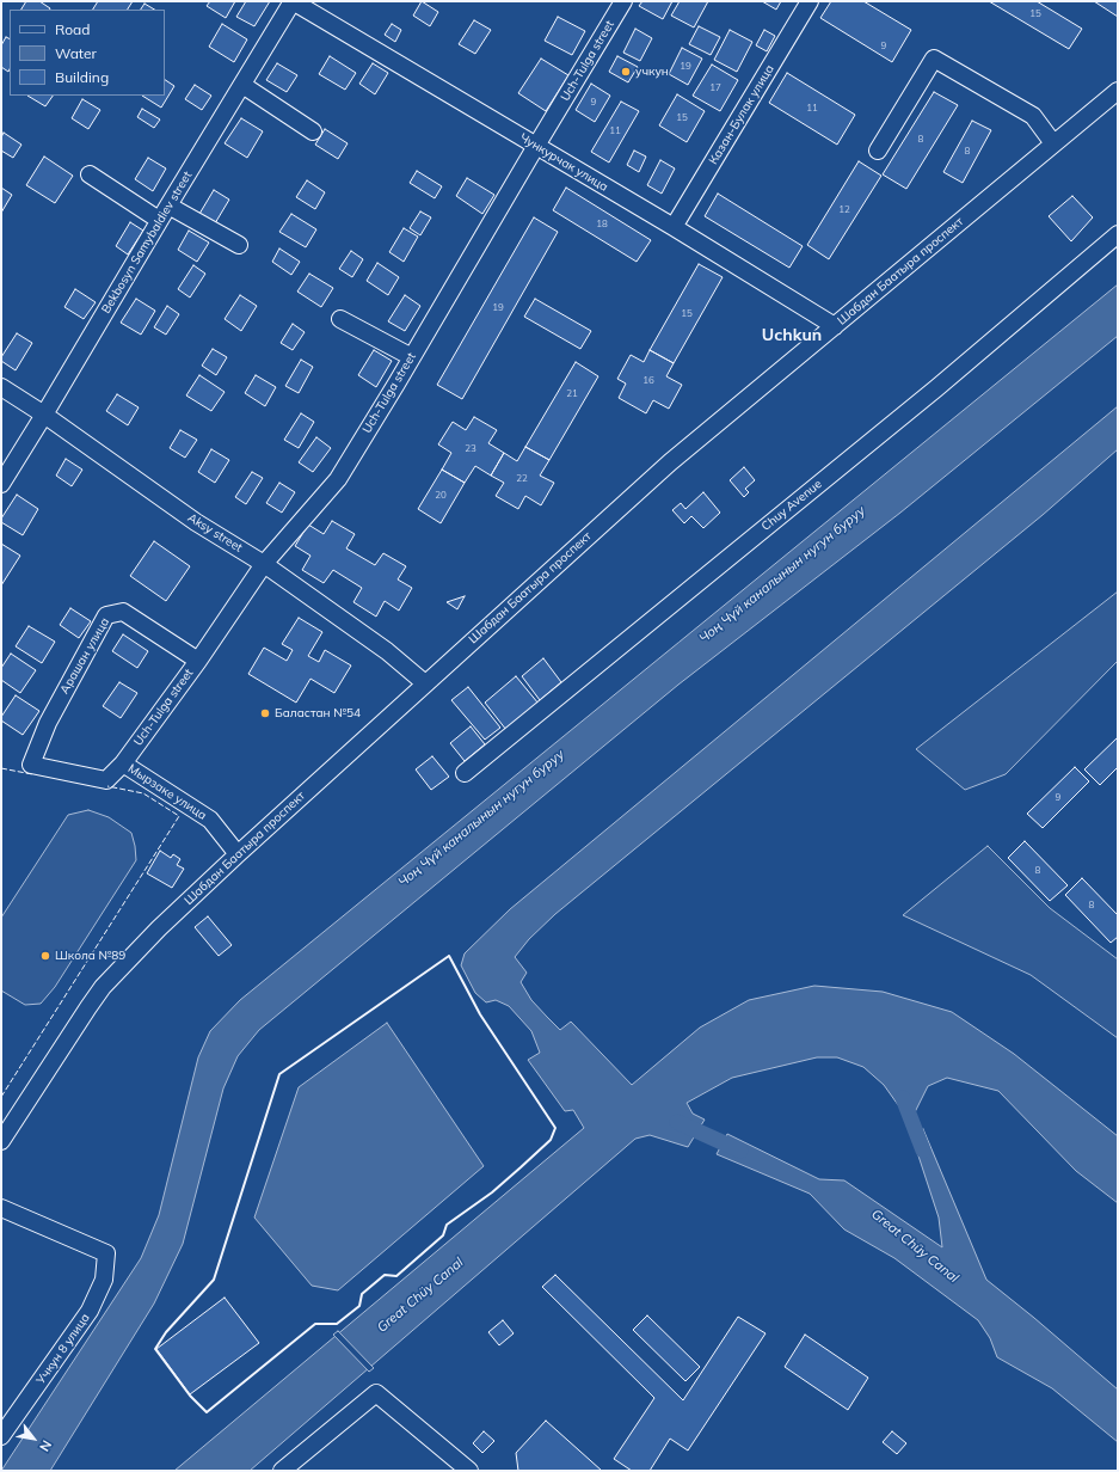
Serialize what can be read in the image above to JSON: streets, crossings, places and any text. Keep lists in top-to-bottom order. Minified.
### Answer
{"streets":{"street":["Uch-Tulga street","Казан-Булак улица","Чункурчак улица","Bekbosyn Samybaldiev street","Шабдан Баатыра проспект","Chuy Avenue","Aksy street","Арашан улица","Мырзаке улица","Учкун 8 улица"]},"crossings":[["Uch-Tulga street","Чункурчак улица"],["Uch-Tulga street","Aksy street"],["Uch-Tulga street","Арашан улица"],["Uch-Tulga street","Мырзаке улица"],["Казан-Булак улица","Чункурчак улица"],["Чункурчак улица","Bekbosyn Samybaldiev street"],["Чункурчак улица","Шабдан Баатыра проспект"],["Bekbosyn Samybaldiev street","Aksy street"],["Шабдан Баатыра проспект","Aksy street"],["Шабдан Баатыра проспект","Мырзаке улица"],["Арашан улица","Мырзаке улица"]],"districts":["Uchkun"],"water":["Чоң Чүй каналынын нугун буруу","Great Chüy Canal"],"places":["учкун","Баластан №54","Школа №89"],"house_numbers":["15","9","19","17","9","11","15","11","8","8","12","18","19","15","16","21","23","22","20","9","8","8"],"legend":["Road","Water","Building"],"north":"bottom right"}
